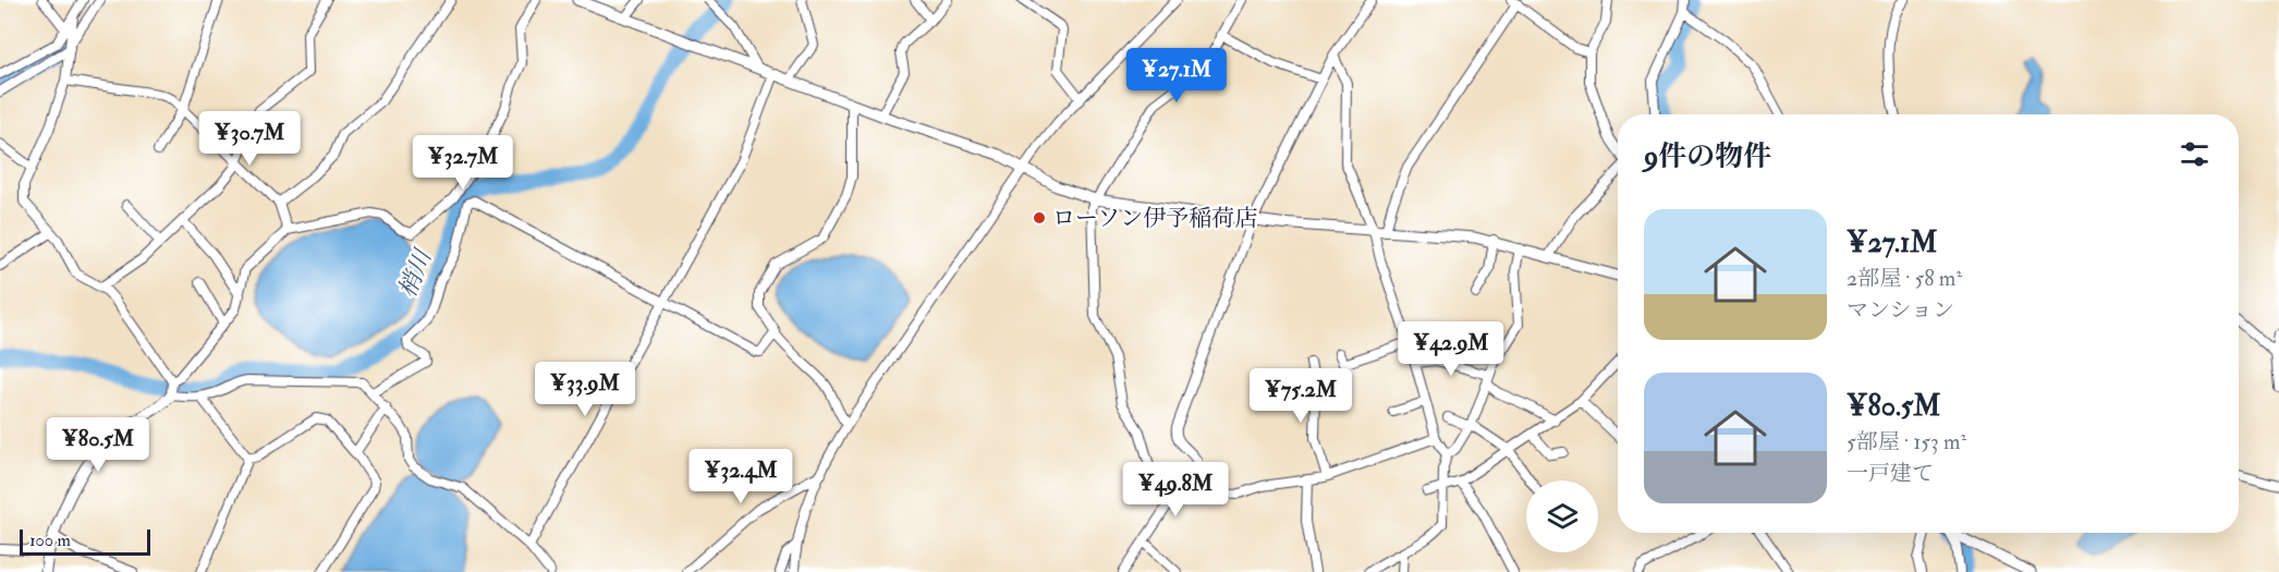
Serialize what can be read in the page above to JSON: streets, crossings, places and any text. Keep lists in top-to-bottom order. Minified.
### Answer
{"water":["梢川"],"places":["ローソン伊予稲荷店"],"scale_bar":"100 m","page":{"price":["¥27.1M","¥30.7M","¥32.7M","¥42.9M","¥33.9M","¥75.2M","¥80.5M","¥32.4M","¥49.8M"],"heading":"9件の物件","list":[{"name":"¥27.1M","note":"2部屋 · 58 m² · マンション"},{"name":"¥80.5M","note":"5部屋 · 153 m² · 一戸建て"}],"scale":"100 m"}}
